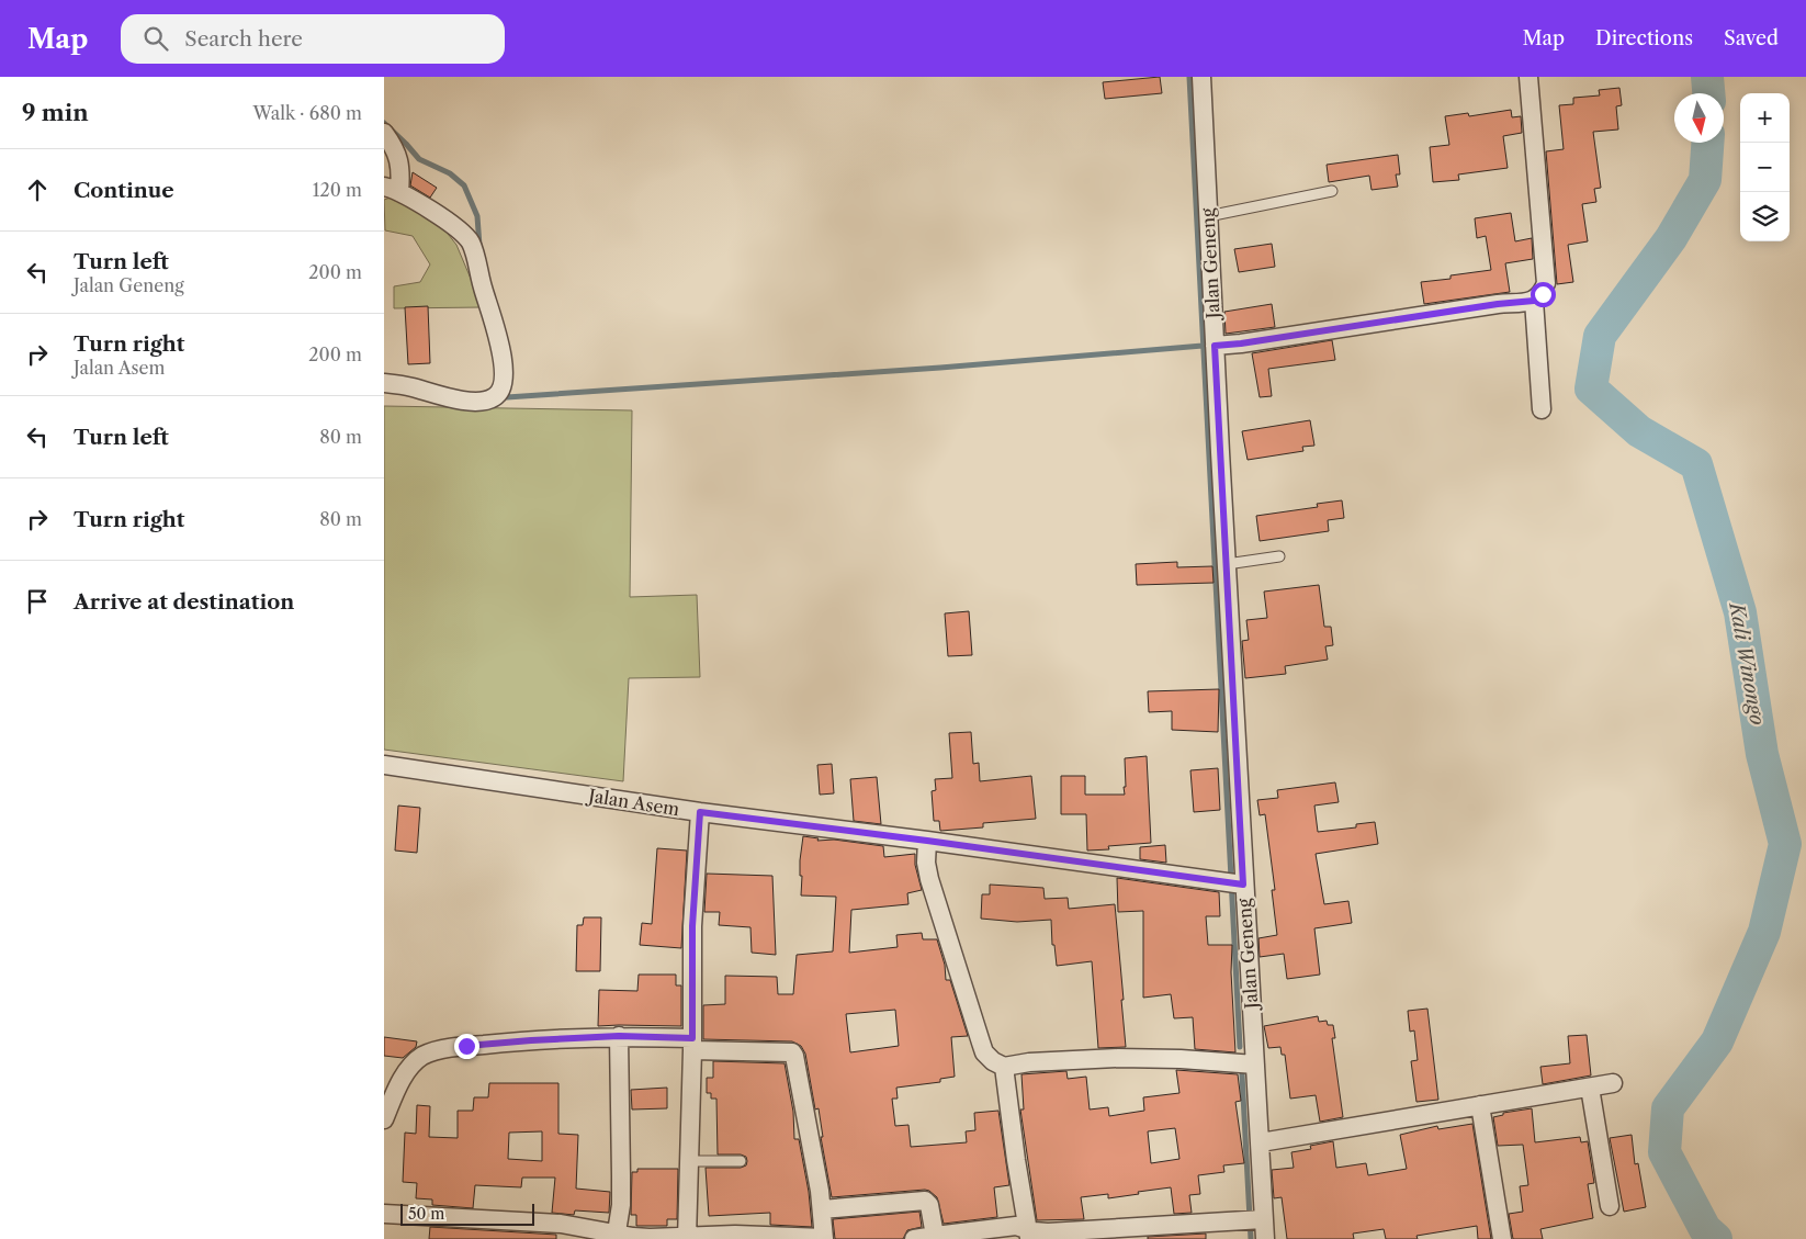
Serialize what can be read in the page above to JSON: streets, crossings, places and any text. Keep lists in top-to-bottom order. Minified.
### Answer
{"streets":{"street":["Jalan Geneng","Jalan Asem"]},"crossings":[["Jalan Geneng","Jalan Asem"]],"water":["Kali Winongo"],"scale_bar":"50 m","north":"bottom","page":{"header":"Map","search":"Search here","nav":["Map","Directions","Saved"],"heading":["9 min","Walk · 680 m"],"map_buttons":["+","−"],"list":[["Continue","120 m"],["Turn left","Jalan Geneng","200 m"],["Turn right","Jalan Asem","200 m"],["Turn left","80 m"],["Turn right","80 m"],"Arrive at destination"],"scale":"50 m"}}
